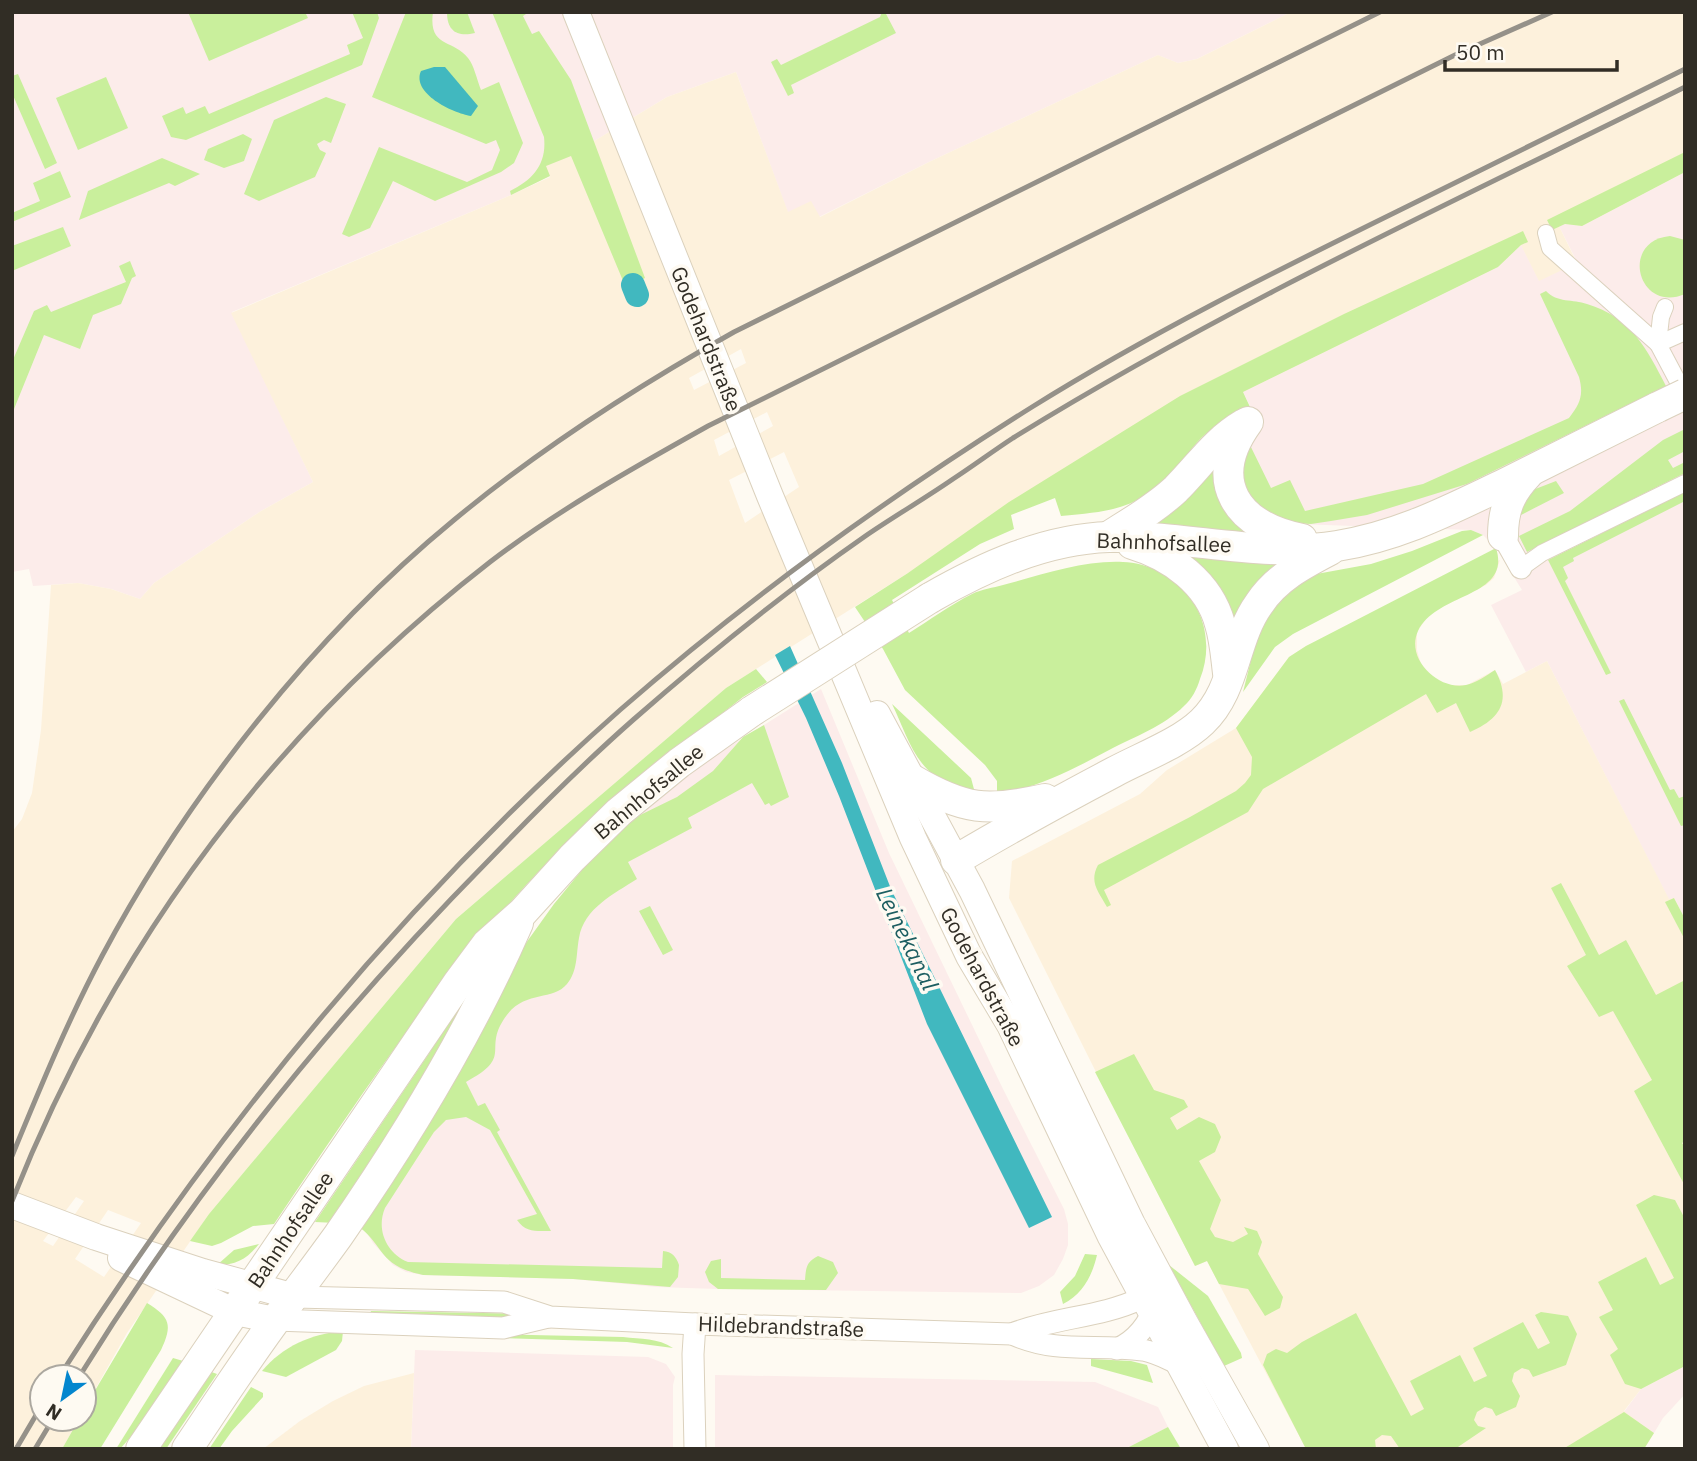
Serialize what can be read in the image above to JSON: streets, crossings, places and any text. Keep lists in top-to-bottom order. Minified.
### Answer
{"streets":{"main road":["Bahnhofsallee"],"street":["Godehardstraße","Hildebrandstraße"]},"crossings":[["Godehardstraße","Hildebrandstraße"],["Bahnhofsallee","Hildebrandstraße"]],"water":["Leinekanal"],"scale_bar":"50 m","north":"bottom left"}
